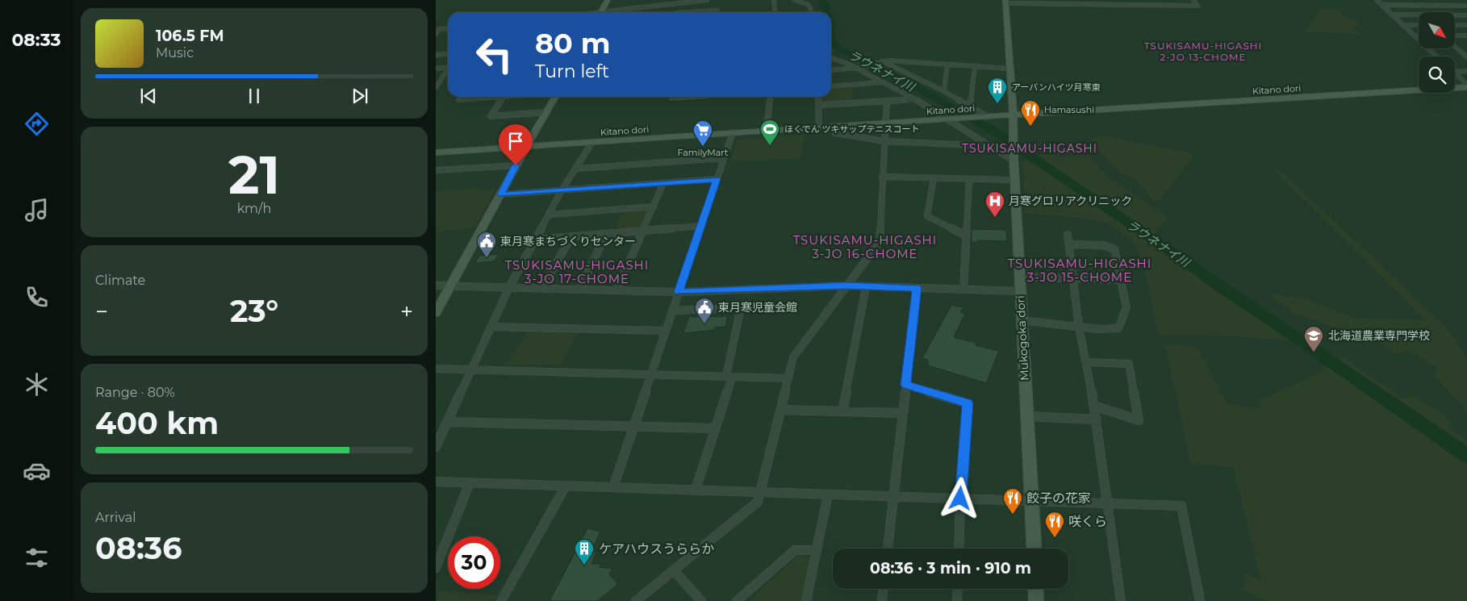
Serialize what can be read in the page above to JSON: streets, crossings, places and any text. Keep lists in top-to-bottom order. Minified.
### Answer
{"streets":{"street":["Kitano dori","Mukogoka dori"]},"crossings":[["Kitano dori","Mukogoka dori"]],"districts":["TSUKISAMU-HIGASHI 2-JO 13-CHOME","TSUKISAMU-HIGASHI","TSUKISAMU-HIGASHI 3-JO 16-CHOME","TSUKISAMU-HIGASHI 3-JO 15-CHOME","TSUKISAMU-HIGASHI 3-JO 17-CHOME"],"water":["ラウネナイ川"],"places":{"building":["アーバンハイツ月寒東","ケアハウスうららか"],"restaurant":["Hamasushi","餃子の花家","咲くら"],"sports":["ほくでん ツキサップテニスコート"],"supermarket":["FamilyMart"],"hospital":["月寒グロリアクリニック"],"public building":["東月寒まちづくりセンター","東月寒児童会館"],"school or university":["北海道農業専門学校"]},"north":"bottom right","page":{"tabs":"08:33","turn":["80 m","Turn left"],"song":["106.5 FM","Music"],"tile":[["21","km/h"],"Climate",["Range · 80%","400 km"],["Arrival","08:36"]],"heat":["−","23°","+"],"limit":"30","trip":"08:36 · 3 min · 910 m"}}
